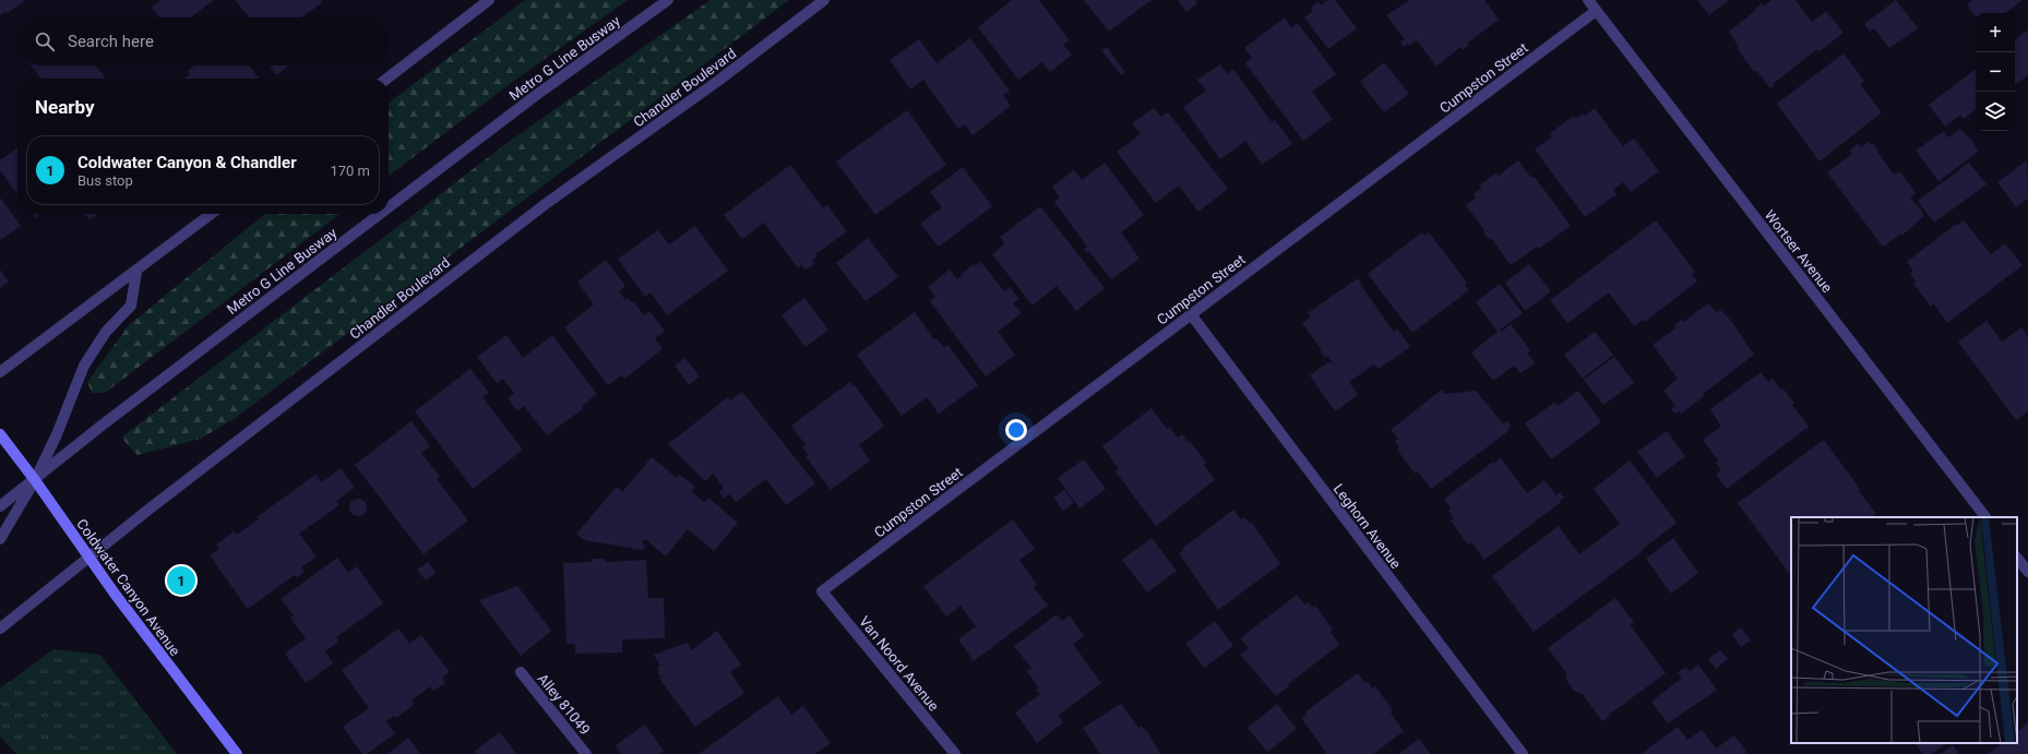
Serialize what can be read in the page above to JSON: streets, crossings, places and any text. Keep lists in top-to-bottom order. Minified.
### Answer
{"streets":{"main road":["Coldwater Canyon Avenue"],"street":["Metro G Line Busway","Cumpston Street","Chandler Boulevard","Wortser Avenue","Leghorn Avenue","Van Noord Avenue","Alley 81049"]},"crossings":[["Metro G Line Busway","Coldwater Canyon Avenue"],["Cumpston Street","Wortser Avenue"],["Cumpston Street","Leghorn Avenue"],["Cumpston Street","Van Noord Avenue"],["Chandler Boulevard","Coldwater Canyon Avenue"]],"page":{"map_buttons":["+","−"],"search":"Search here","heading":"Nearby","list":[{"mark":"1","name":"Coldwater Canyon & Chandler","note":"Bus stop","value":"170 m"}],"pins":"1"}}
